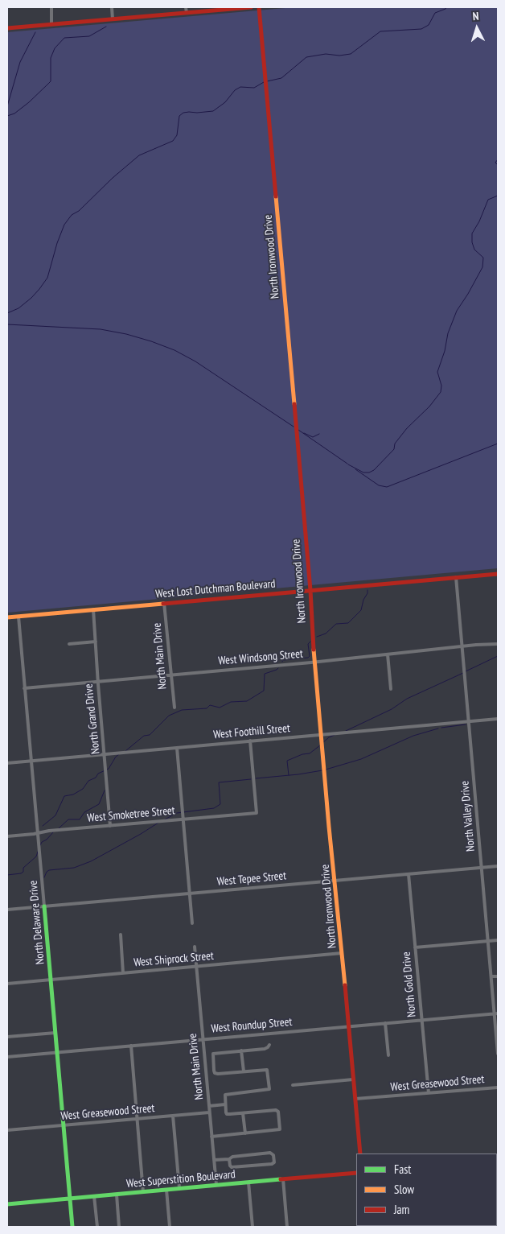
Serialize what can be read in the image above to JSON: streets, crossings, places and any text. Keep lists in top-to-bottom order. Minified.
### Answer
{"streets":{"street":["North Ironwood Drive","West Lost Dutchman Boulevard","North Main Drive","West Windsong Street","North Grand Drive","West Foothill Street","West Smoketree Street","North Valley Drive","West Tepee Street","North Delaware Drive","West Shiprock Street","North Gold Drive","West Roundup Street","West Greasewood Street","West Superstition Boulevard"]},"crossings":[["North Ironwood Drive","West Lost Dutchman Boulevard"],["North Ironwood Drive","West Windsong Street"],["North Ironwood Drive","West Foothill Street"],["North Ironwood Drive","West Tepee Street"],["North Ironwood Drive","West Shiprock Street"],["North Ironwood Drive","West Roundup Street"],["North Ironwood Drive","West Greasewood Street"],["West Lost Dutchman Boulevard","North Main Drive"],["West Lost Dutchman Boulevard","North Grand Drive"],["West Lost Dutchman Boulevard","North Valley Drive"],["West Lost Dutchman Boulevard","North Delaware Drive"],["North Main Drive","West Windsong Street"],["North Main Drive","West Shiprock Street"],["North Main Drive","West Roundup Street"],["North Main Drive","West Greasewood Street"],["North Main Drive","West Superstition Boulevard"],["West Windsong Street","North Grand Drive"],["West Windsong Street","North Valley Drive"],["West Windsong Street","North Delaware Drive"],["North Grand Drive","West Foothill Street"],["North Grand Drive","West Smoketree Street"],["West Foothill Street","West Smoketree Street"],["West Foothill Street","North Valley Drive"],["West Foothill Street","North Delaware Drive"],["West Smoketree Street","North Delaware Drive"],["North Valley Drive","West Tepee Street"],["North Valley Drive","West Roundup Street"],["West Tepee Street","North Delaware Drive"],["West Tepee Street","North Gold Drive"],["North Delaware Drive","West Shiprock Street"],["North Delaware Drive","West Roundup Street"],["North Delaware Drive","West Greasewood Street"],["North Delaware Drive","West Superstition Boulevard"],["North Gold Drive","West Roundup Street"],["North Gold Drive","West Greasewood Street"]],"legend":["Fast","Slow","Jam"],"north":"top"}
